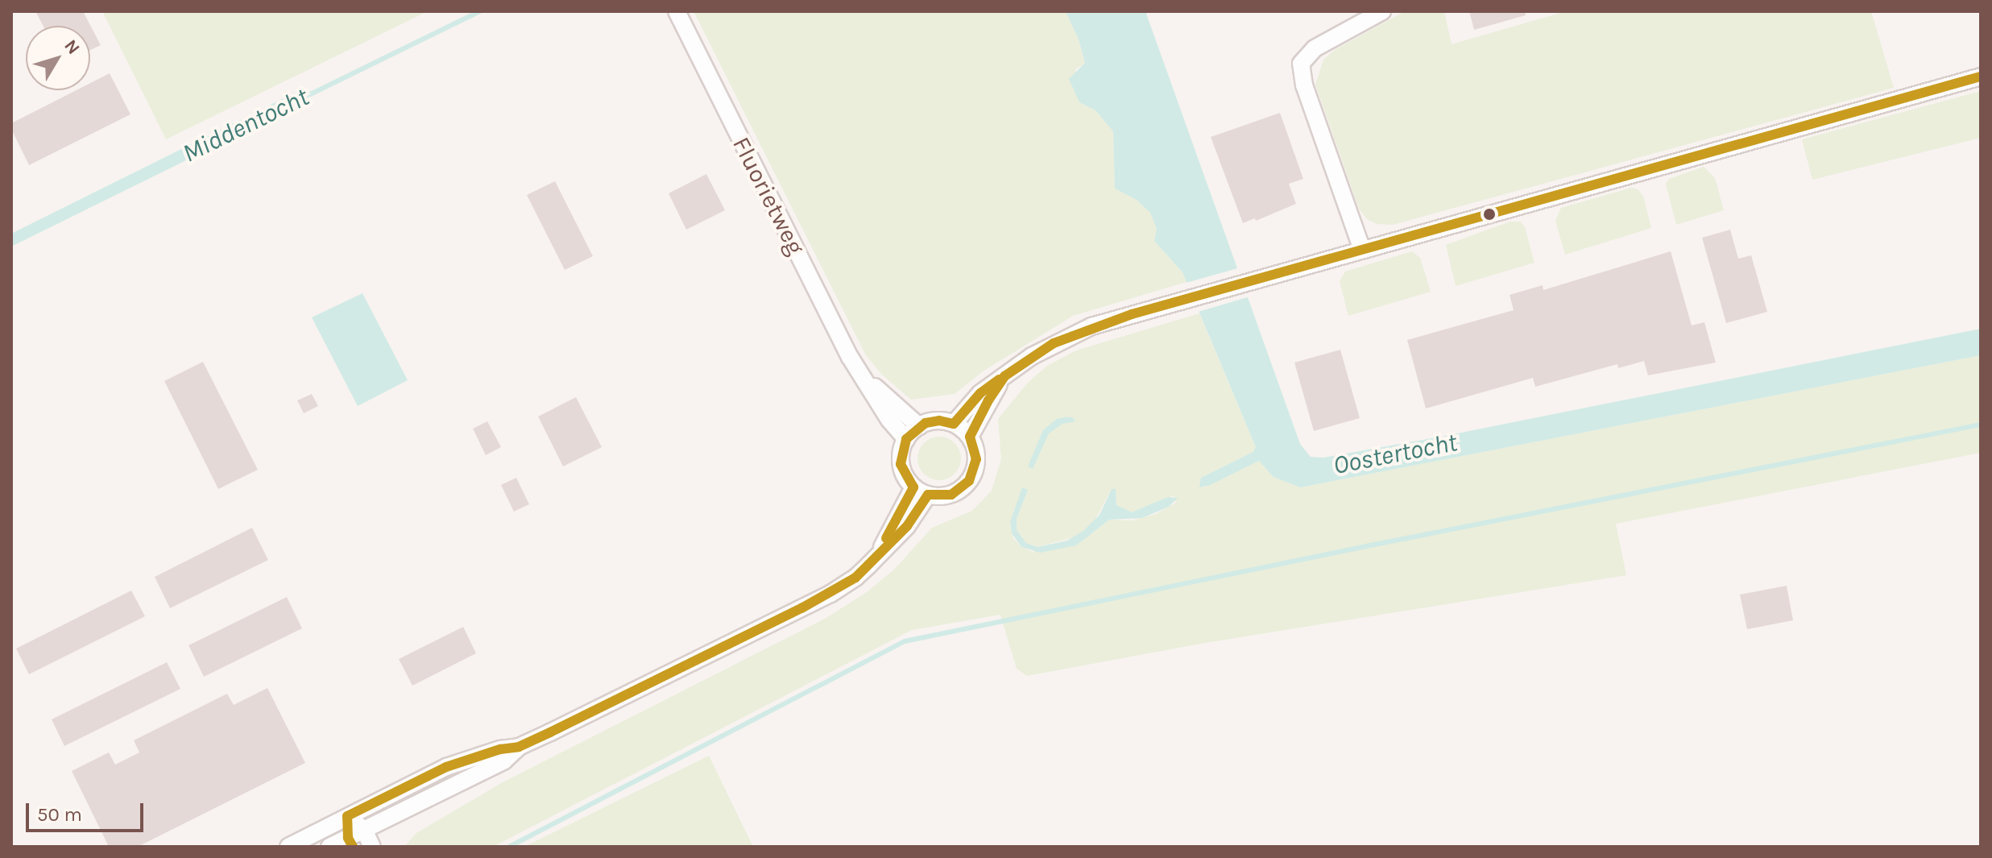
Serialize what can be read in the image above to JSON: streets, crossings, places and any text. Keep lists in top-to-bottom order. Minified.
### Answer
{"streets":{"street":["Fluorietweg"]},"water":["Middentocht","Oostertocht"],"scale_bar":"50 m","north":"top right"}
